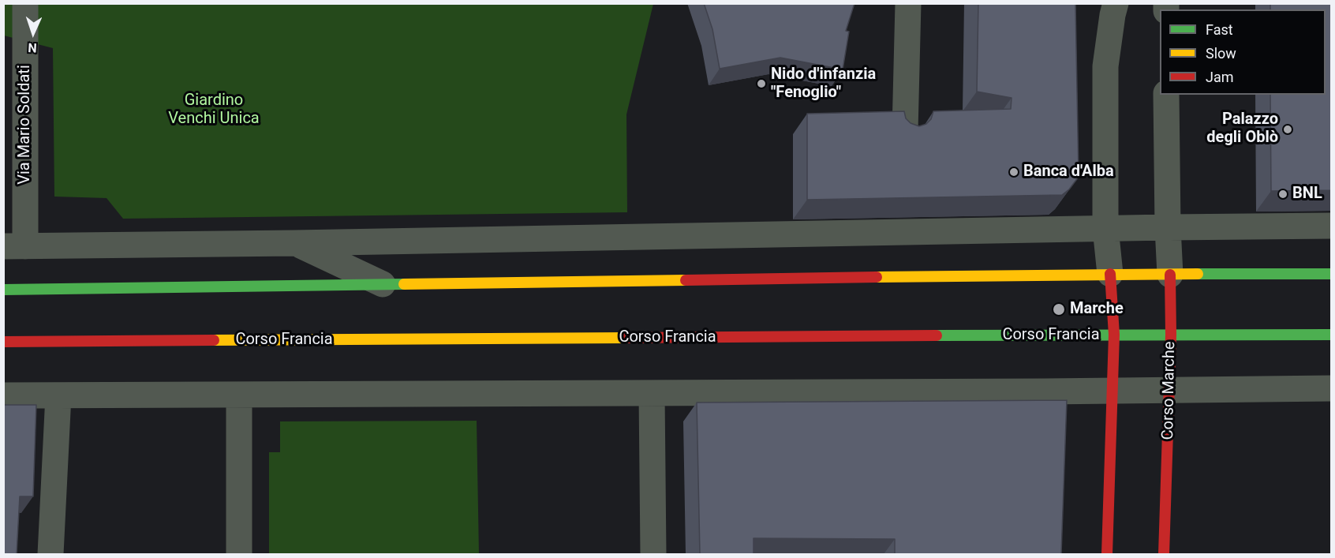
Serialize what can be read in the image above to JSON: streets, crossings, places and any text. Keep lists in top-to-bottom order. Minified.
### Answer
{"streets":{"main road":["Corso Francia","Corso Marche"],"street":["Via Mario Soldati"]},"crossings":[["Corso Francia","Corso Marche"]],"parks":["Giardino Venchi Unica"],"places":["Nido d'infanzia \"Fenoglio\"","Palazzo degli Oblò","Banca d'Alba","BNL","Marche"],"legend":["Fast","Slow","Jam"],"north":"bottom"}
